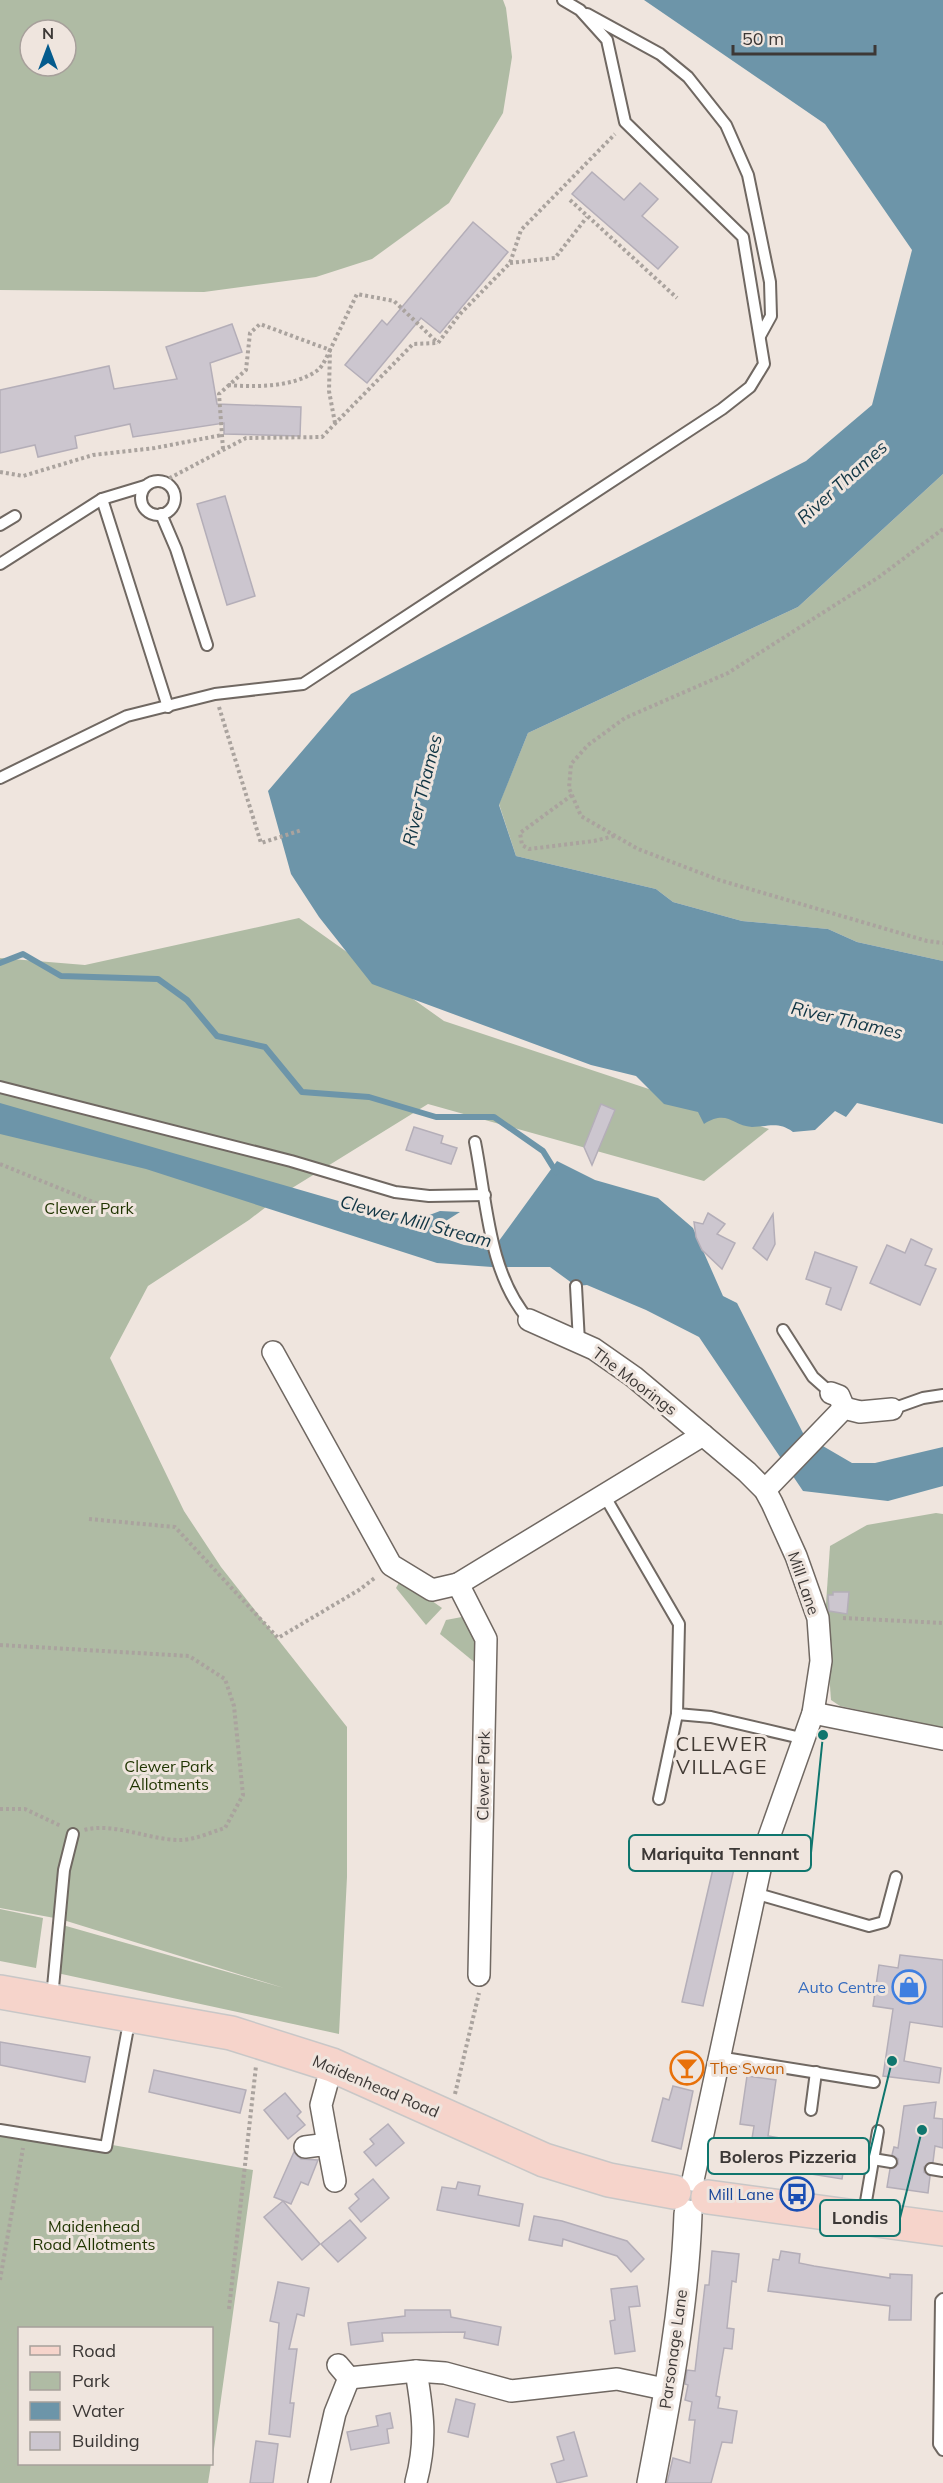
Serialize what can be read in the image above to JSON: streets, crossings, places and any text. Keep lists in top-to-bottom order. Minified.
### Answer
{"streets":{"main road":["Maidenhead Road"],"street":["The Moorings","Mill Lane","Clewer Park","Parsonage Lane"]},"crossings":[["The Moorings","Mill Lane"],["Mill Lane","Maidenhead Road"],["Mill Lane","Parsonage Lane"],["Maidenhead Road","Parsonage Lane"]],"districts":["CLEWER VILLAGE"],"water":["River Thames","Clewer Mill Stream"],"parks":["Clewer Park","Clewer Park Allotments","Maidenhead Road Allotments"],"places":{"other":["Mariquita Tennant","Boleros Pizzeria","Londis"],"shop":["Auto Centre"],"bar":["The Swan"],"bus stop":["Mill Lane"]},"legend":["Road","Park","Water","Building"],"scale_bar":"50 m","north":"top"}
